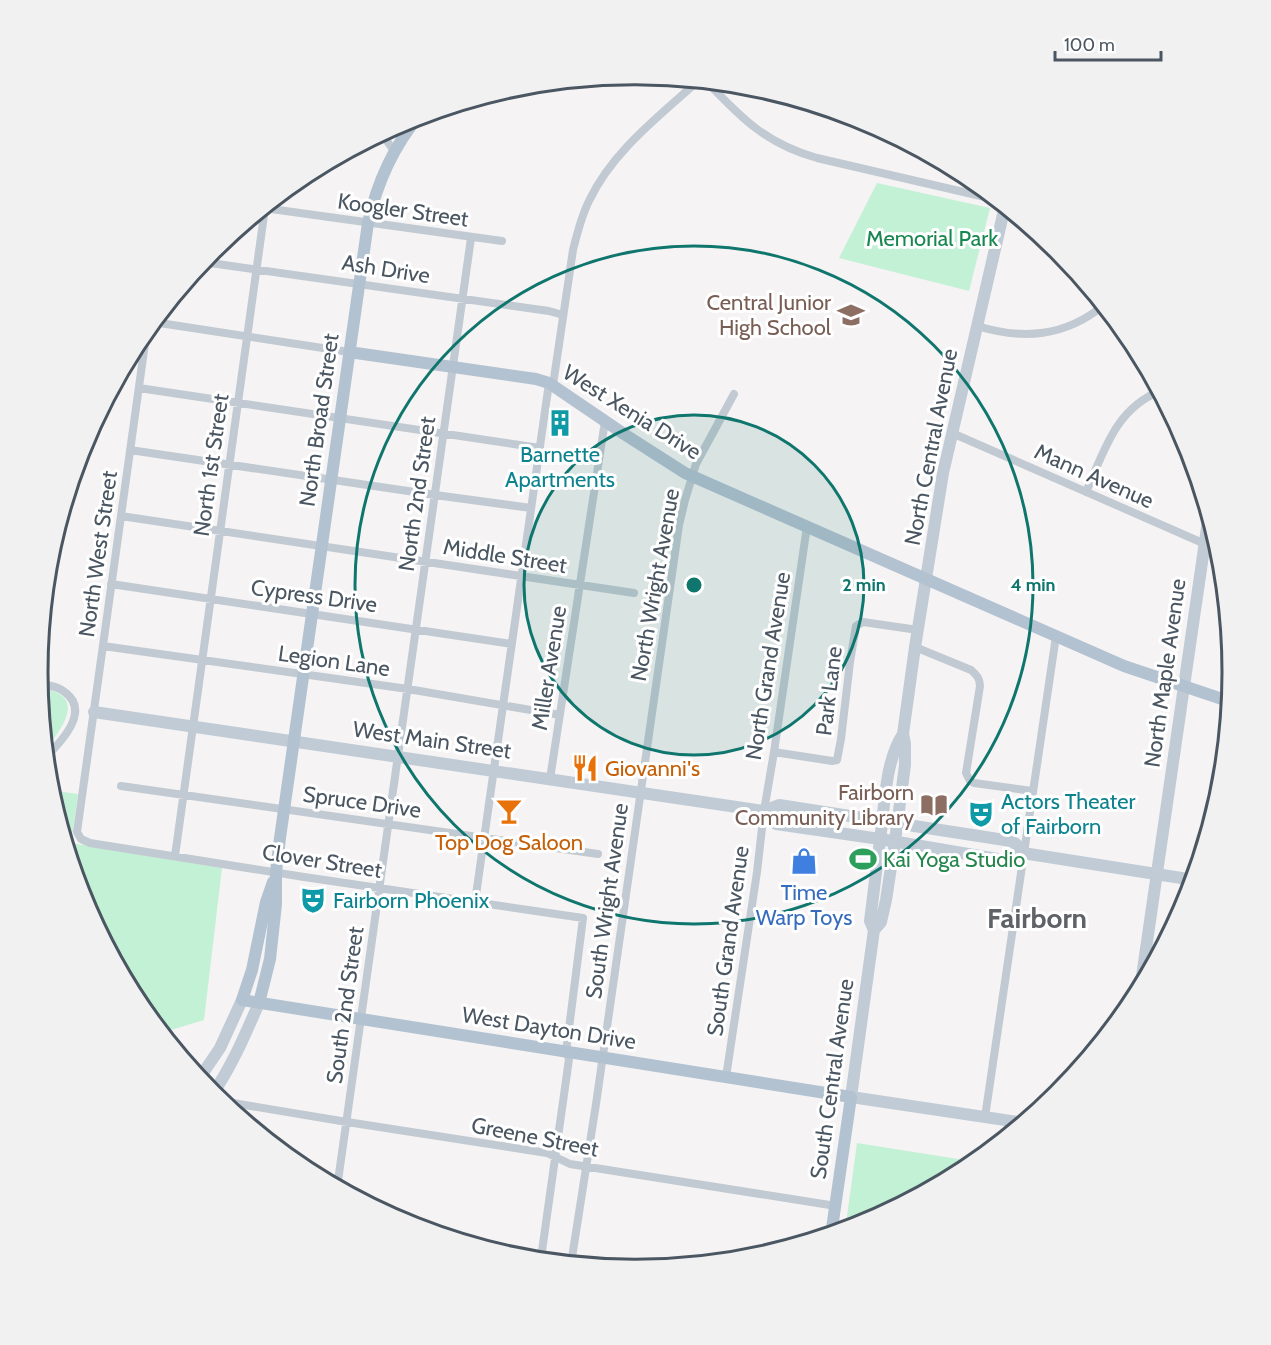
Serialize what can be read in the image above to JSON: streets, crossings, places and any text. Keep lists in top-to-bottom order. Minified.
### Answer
{"streets":{"main road":["West Xenia Drive","North Broad Street","West Dayton Drive","South Central Avenue"],"street":["Koogler Street","Ash Drive","North Central Avenue","North 1st Street","Mann Avenue","North 2nd Street","North West Street","Middle Street","North Wright Avenue","Cypress Drive","Legion Lane","North Grand Avenue","Miller Avenue","North Maple Avenue","Park Lane","West Main Street","Spruce Drive","Clover Street","South Wright Avenue","South Grand Avenue","South 2nd Street","Greene Street"]},"crossings":[["Koogler Street","North Broad Street"],["Koogler Street","North 2nd Street"],["Ash Drive","North Broad Street"],["Ash Drive","North 1st Street"],["Ash Drive","North 2nd Street"],["West Xenia Drive","North Broad Street"],["West Xenia Drive","North Central Avenue"],["West Xenia Drive","North 1st Street"],["West Xenia Drive","North 2nd Street"],["West Xenia Drive","North Wright Avenue"],["West Xenia Drive","North Grand Avenue"],["West Xenia Drive","Miller Avenue"],["West Xenia Drive","North Maple Avenue"],["North Broad Street","Middle Street"],["North Broad Street","Cypress Drive"],["North Broad Street","Legion Lane"],["North Broad Street","West Main Street"],["North Broad Street","Spruce Drive"],["North Broad Street","Clover Street"],["North Central Avenue","Mann Avenue"],["North Central Avenue","Park Lane"],["North Central Avenue","West Main Street"],["North Central Avenue","South Central Avenue"],["North 1st Street","Middle Street"],["North 1st Street","Cypress Drive"],["North 1st Street","Legion Lane"],["North 1st Street","West Main Street"],["North 1st Street","Spruce Drive"],["North 1st Street","Clover Street"],["Mann Avenue","North Maple Avenue"],["North 2nd Street","Middle Street"],["North 2nd Street","Cypress Drive"],["North 2nd Street","Legion Lane"],["North 2nd Street","West Main Street"],["North 2nd Street","South 2nd Street"],["North West Street","Middle Street"],["North West Street","Cypress Drive"],["North West Street","Legion Lane"],["North West Street","West Main Street"],["North West Street","Clover Street"],["Middle Street","Miller Avenue"],["North Wright Avenue","West Main Street"],["North Wright Avenue","South Wright Avenue"],["Legion Lane","Miller Avenue"],["North Grand Avenue","Park Lane"],["North Grand Avenue","West Main Street"],["North Grand Avenue","South Grand Avenue"],["Miller Avenue","West Main Street"],["West Main Street","South Wright Avenue"],["West Main Street","South Grand Avenue"],["West Main Street","South 2nd Street"],["West Main Street","South Central Avenue"],["Spruce Drive","South 2nd Street"],["Clover Street","South 2nd Street"],["Clover Street","West Dayton Drive"],["South Wright Avenue","West Dayton Drive"],["South Wright Avenue","Greene Street"],["South Grand Avenue","West Dayton Drive"],["South 2nd Street","West Dayton Drive"],["South 2nd Street","Greene Street"],["West Dayton Drive","South Central Avenue"],["South Central Avenue","Greene Street"]],"districts":["Fairborn"],"parks":["Memorial Park"],"places":{"school or university":["Central Junior High School"],"building":["Barnette Apartments"],"restaurant":["Giovanni's"],"library":["Fairborn Community Library"],"bar":["Top Dog Saloon"],"theatre":["Actors Theater of Fairborn","Fairborn Phoenix"],"sports":["Kai Yoga Studio"],"shop":["Time Warp Toys"]},"scale_bar":"100 m","rings":["2 min","4 min"]}
